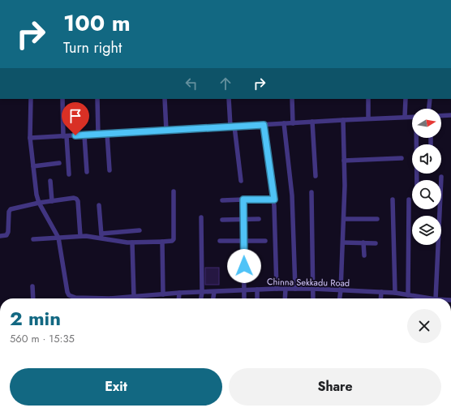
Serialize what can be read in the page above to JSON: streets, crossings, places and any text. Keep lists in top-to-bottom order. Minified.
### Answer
{"streets":{"street":["Chinna Sekkadu Road"]},"north":"right","page":{"turn":["100 m","Turn right"],"heading":["2 min","560 m · 15:35"],"buttons":["Exit","Share"]}}
